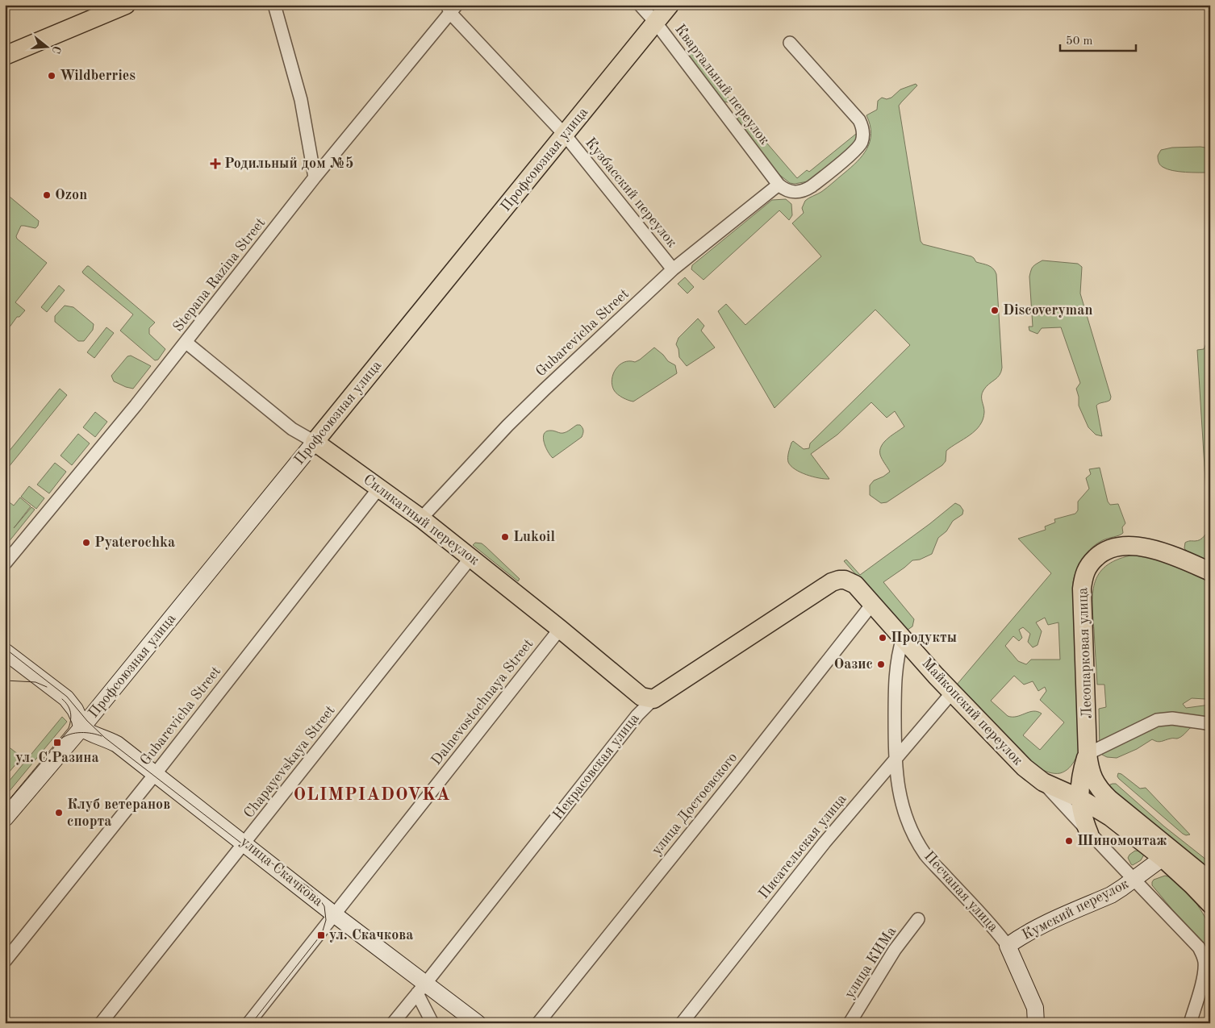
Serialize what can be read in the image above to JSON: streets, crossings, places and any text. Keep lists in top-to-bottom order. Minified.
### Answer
{"streets":{"main road":["Профсоюзная улица","Силикатный переулок","Лесопарковая улица","Майкопский переулок","Некрасовская улица"],"street":["Квартальный переулок","Кузбасский переулок","Stepana Razina Street","Gubarevicha Street","Dalnevostochnaya Street","Chapayevskaya Street","улица Достоевского","Писательская улица","улица Скачкова","Песчаная улица","Кумский переулок","улица КИМа"]},"crossings":[["Квартальный переулок","Профсоюзная улица"],["Квартальный переулок","Gubarevicha Street"],["Профсоюзная улица","Кузбасский переулок"],["Профсоюзная улица","Силикатный переулок"],["Профсоюзная улица","улица Скачкова"],["Кузбасский переулок","Stepana Razina Street"],["Кузбасский переулок","Gubarevicha Street"],["Stepana Razina Street","Силикатный переулок"],["Gubarevicha Street","Силикатный переулок"],["Gubarevicha Street","улица Скачкова"],["Силикатный переулок","Dalnevostochnaya Street"],["Силикатный переулок","Chapayevskaya Street"],["Силикатный переулок","Некрасовская улица"],["Лесопарковая улица","Майкопский переулок"],["Dalnevostochnaya Street","улица Скачкова"],["Майкопский переулок","Некрасовская улица"],["Майкопский переулок","улица Достоевского"],["Майкопский переулок","Писательская улица"],["Майкопский переулок","Песчаная улица"],["Майкопский переулок","Кумский переулок"],["Chapayevskaya Street","улица Скачкова"],["Некрасовская улица","улица Скачкова"],["Писательская улица","Песчаная улица"],["Песчаная улица","Кумский переулок"]],"districts":["OLIMPIADOVKA"],"places":{"other":["Wildberries","Ozon","Discoveryman","Lukoil","Pyaterochka","Продукты","Оазис","Клуб ветеранов спорта","Шиномонтаж"],"health":["Родильный дом №5"],"transit":["ул. С.Разина","ул. Скачкова"]},"scale_bar":"50 m","north":"right"}
